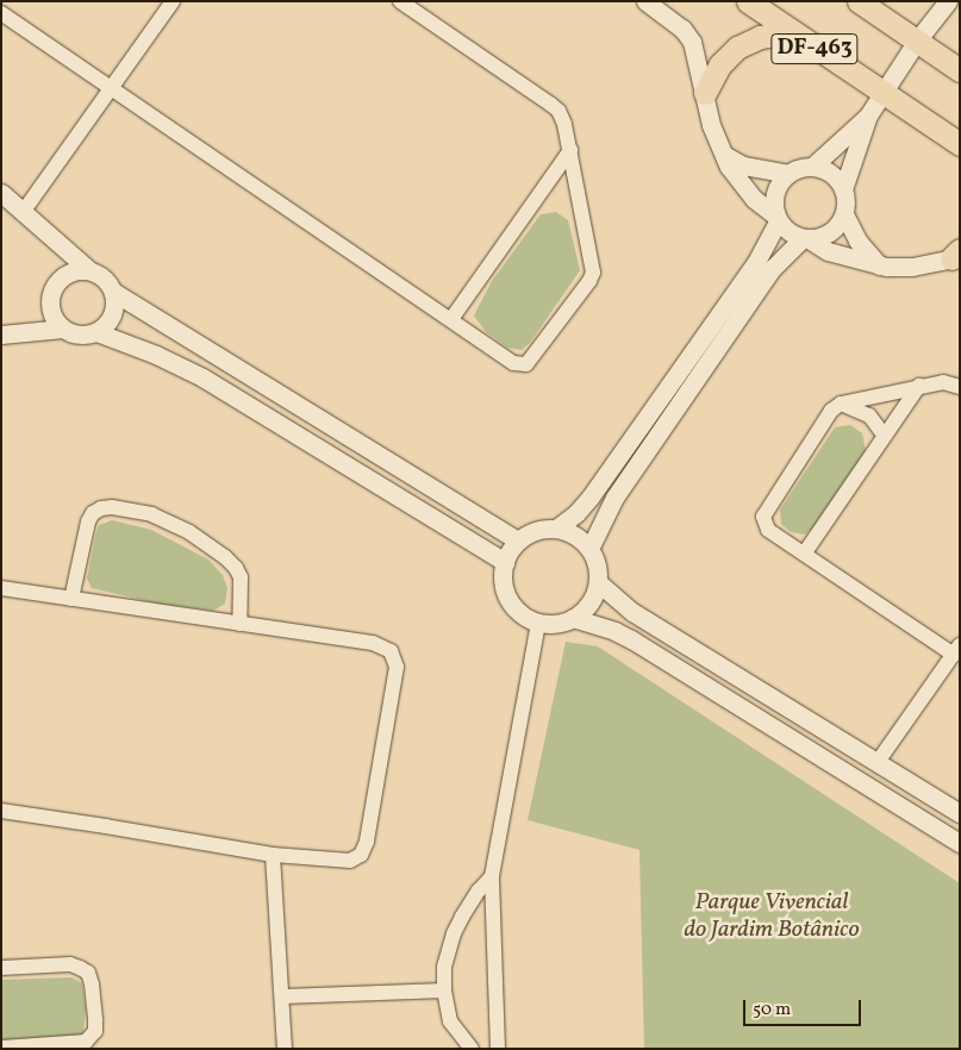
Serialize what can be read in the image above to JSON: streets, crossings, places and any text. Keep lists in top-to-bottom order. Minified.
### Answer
{"streets":{"main road":["DF-463"]},"parks":["Parque Vivencial do Jardim Botânico"],"scale_bar":"50 m"}
